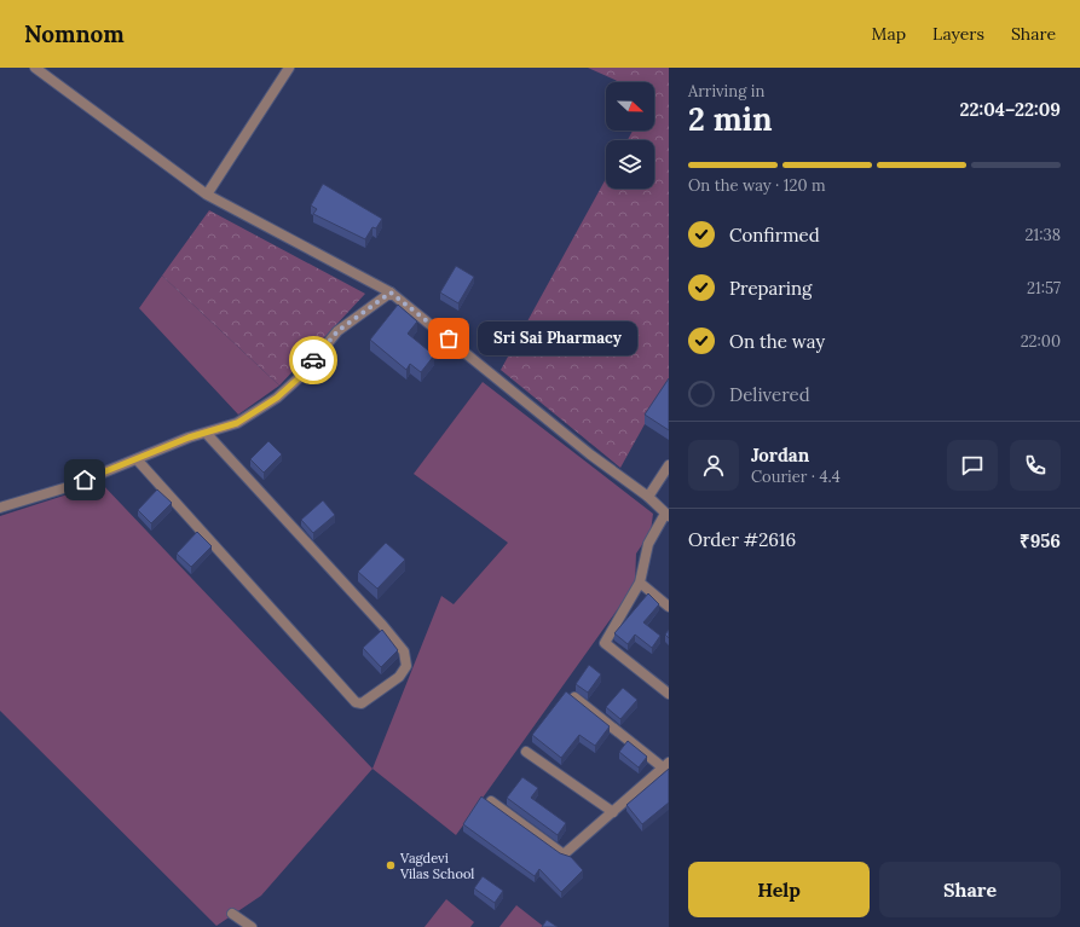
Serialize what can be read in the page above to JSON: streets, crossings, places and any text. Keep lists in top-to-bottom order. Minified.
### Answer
{"places":["Sri Sai Pharmacy","Vagdevi Vilas School"],"north":"right","page":{"header":"Nomnom","nav":["Map","Layers","Share"],"heading":["2 min","Arriving in","22:04–22:09"],"panel":["Jordan","Courier · 4.4","Order #2616","₹956"],"bar":"On the way · 120 m","list":[["Confirmed","21:38"],["Preparing","21:57"],["On the way","22:00"],"Delivered"],"bubble":"Sri Sai Pharmacy","buttons":["Help","Share"]}}
